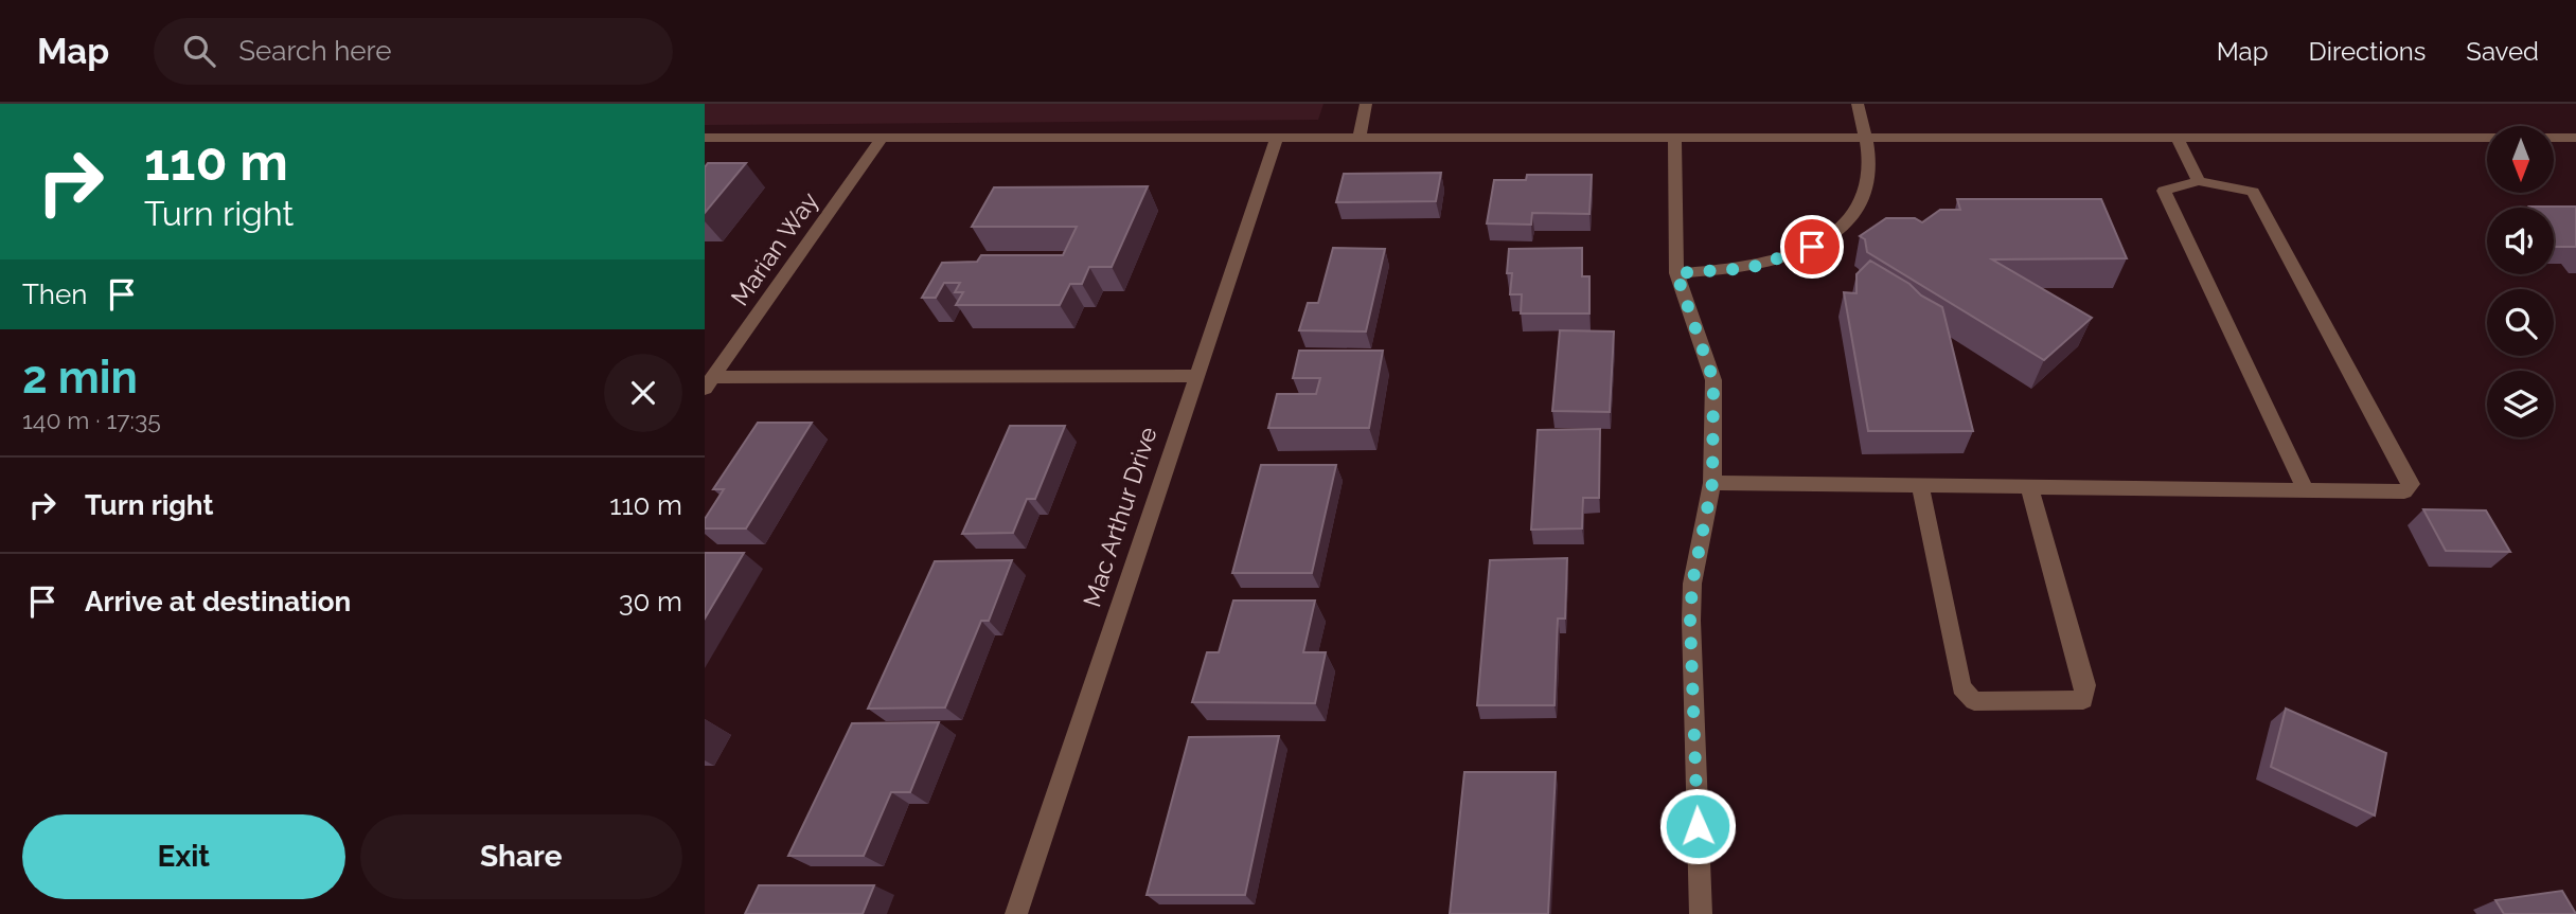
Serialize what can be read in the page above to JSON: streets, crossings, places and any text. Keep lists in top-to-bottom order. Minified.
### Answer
{"streets":{"street":["Marian Way","Mac Arthur Drive"]},"north":"bottom","page":{"header":"Map","search":"Search here","nav":["Map","Directions","Saved"],"turn":["110 m","Turn right"],"then":"Then","heading":["2 min","140 m · 17:35"],"list":[{"name":"Turn right","value":"110 m"},{"name":"Arrive at destination","value":"30 m"}],"buttons":["Exit","Share"]}}
